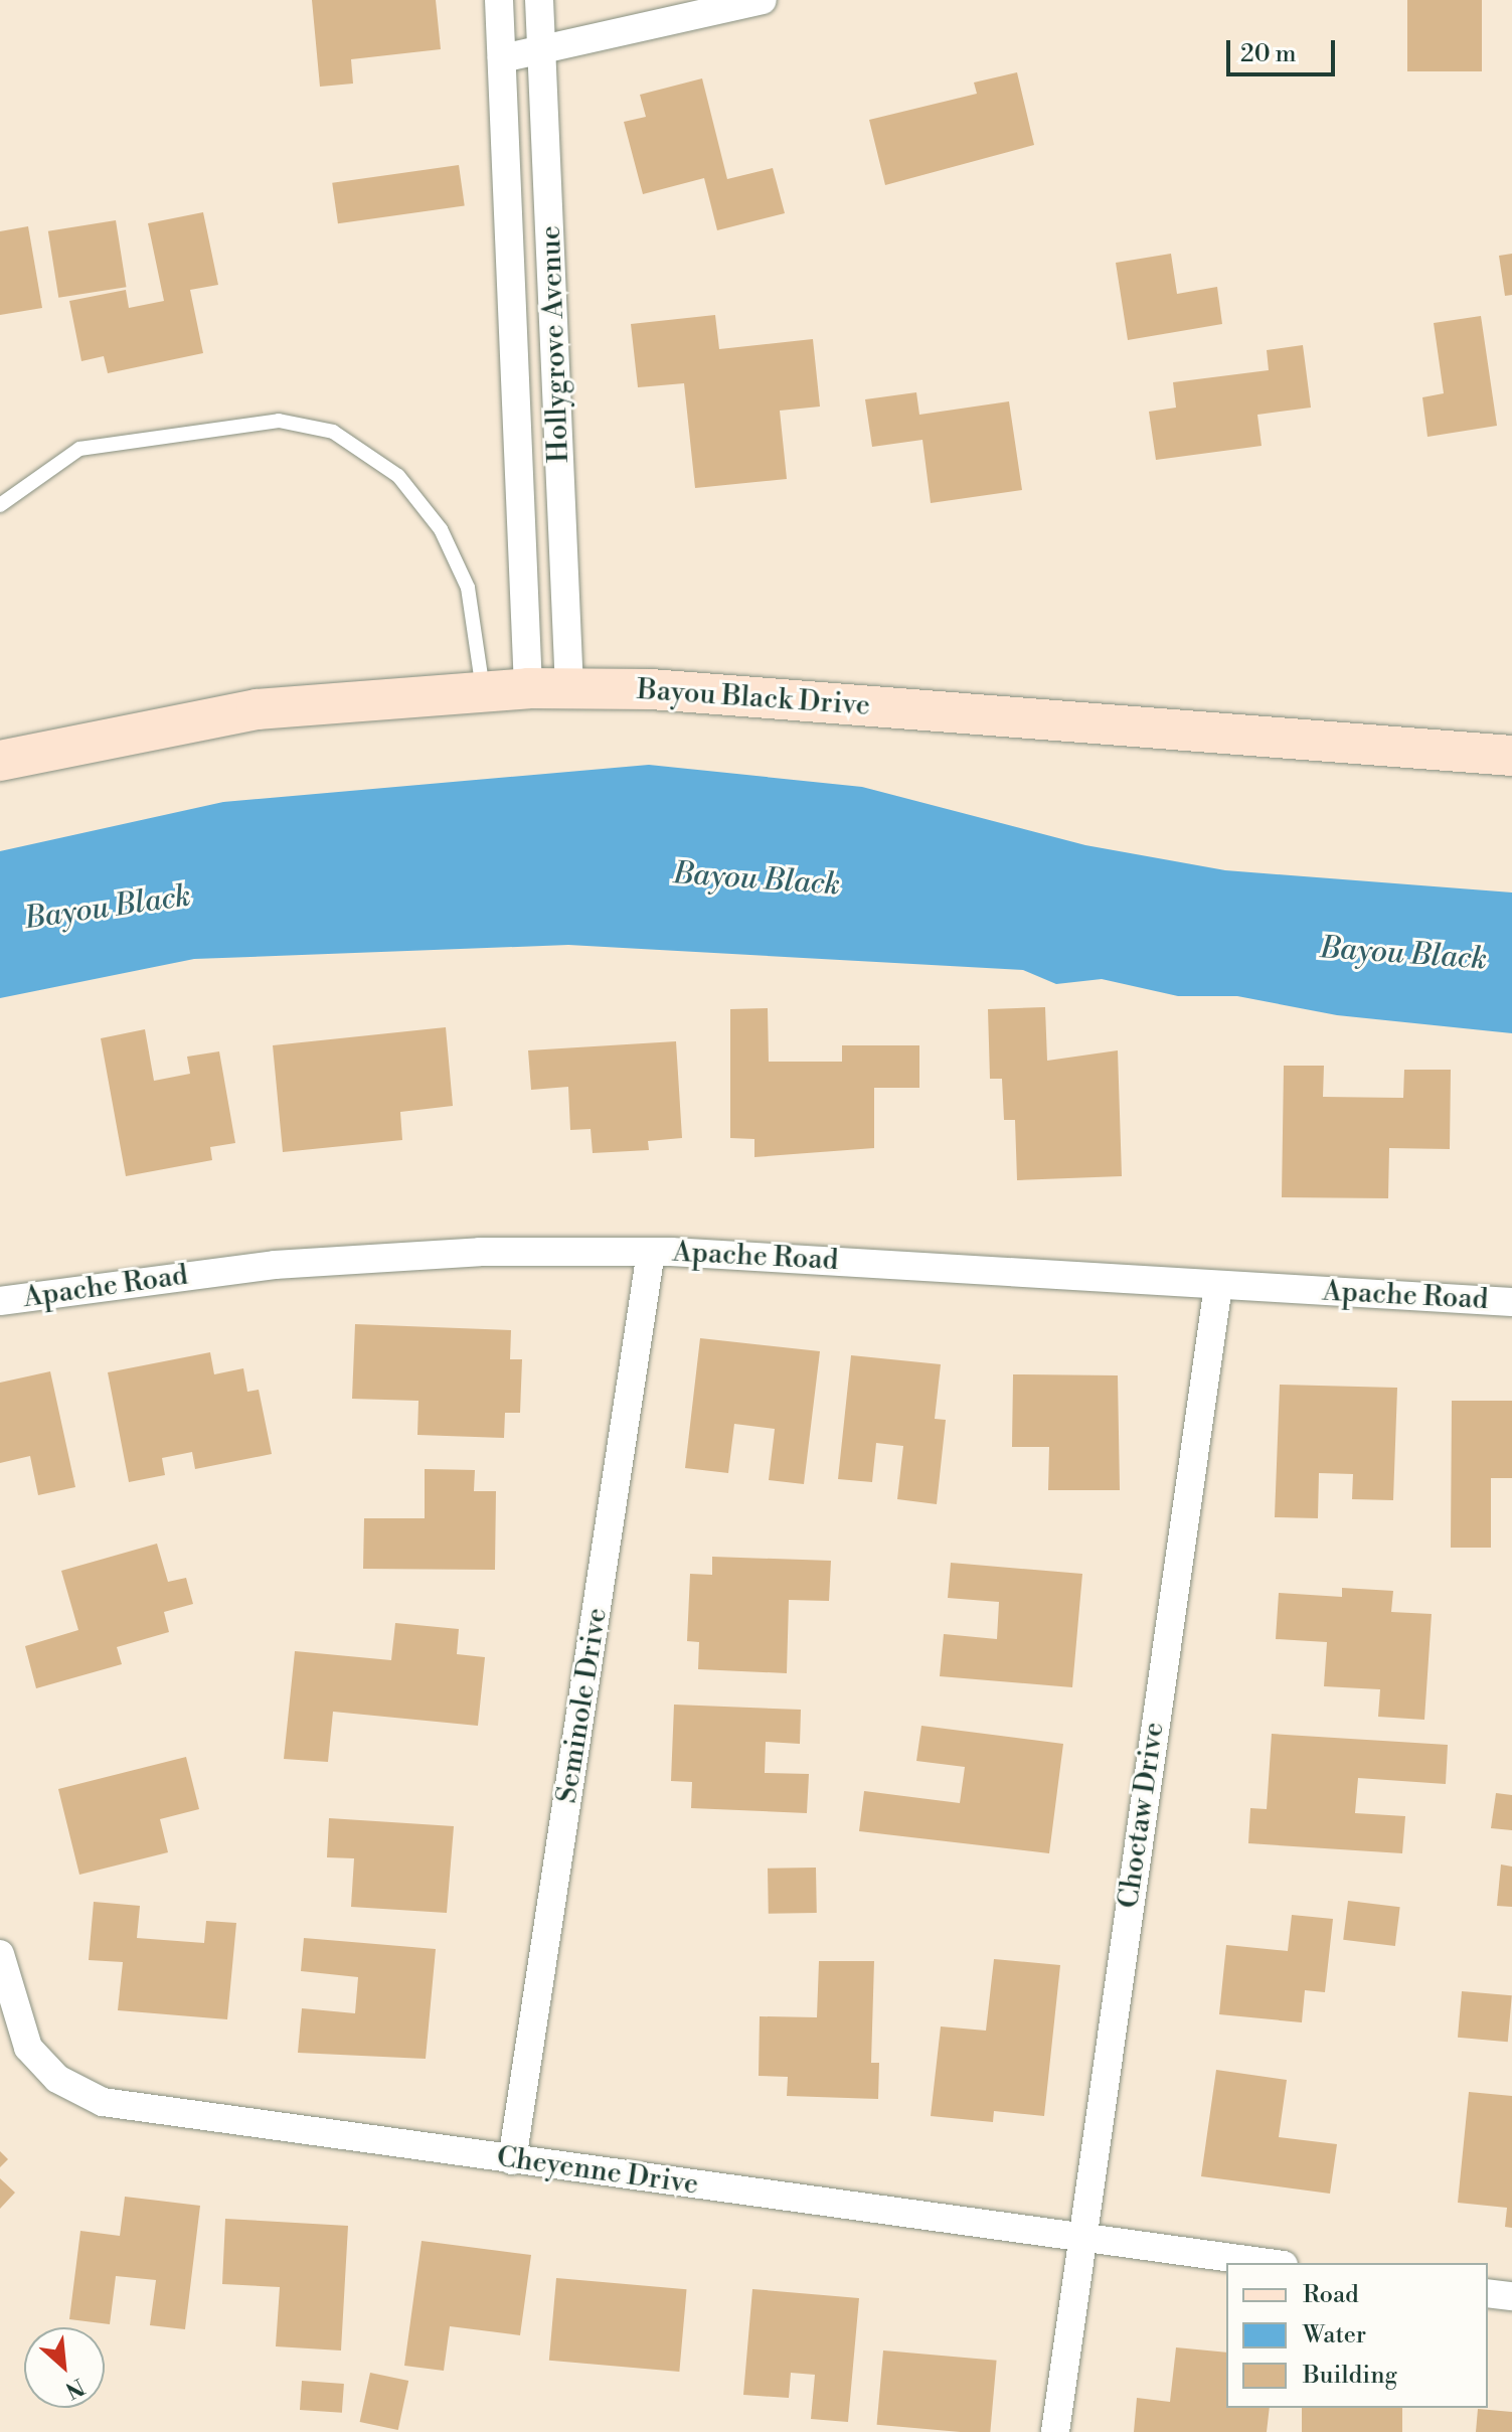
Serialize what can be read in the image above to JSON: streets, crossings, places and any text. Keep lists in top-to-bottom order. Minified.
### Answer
{"streets":{"main road":["Bayou Black Drive"],"street":["Hollygrove Avenue","Apache Road","Seminole Drive","Choctaw Drive","Cheyenne Drive"]},"crossings":[["Hollygrove Avenue","Bayou Black Drive"],["Apache Road","Seminole Drive"],["Apache Road","Choctaw Drive"],["Seminole Drive","Cheyenne Drive"],["Choctaw Drive","Cheyenne Drive"]],"water":["Bayou Black"],"legend":["Road","Water","Building"],"scale_bar":"20 m","north":"bottom right"}
